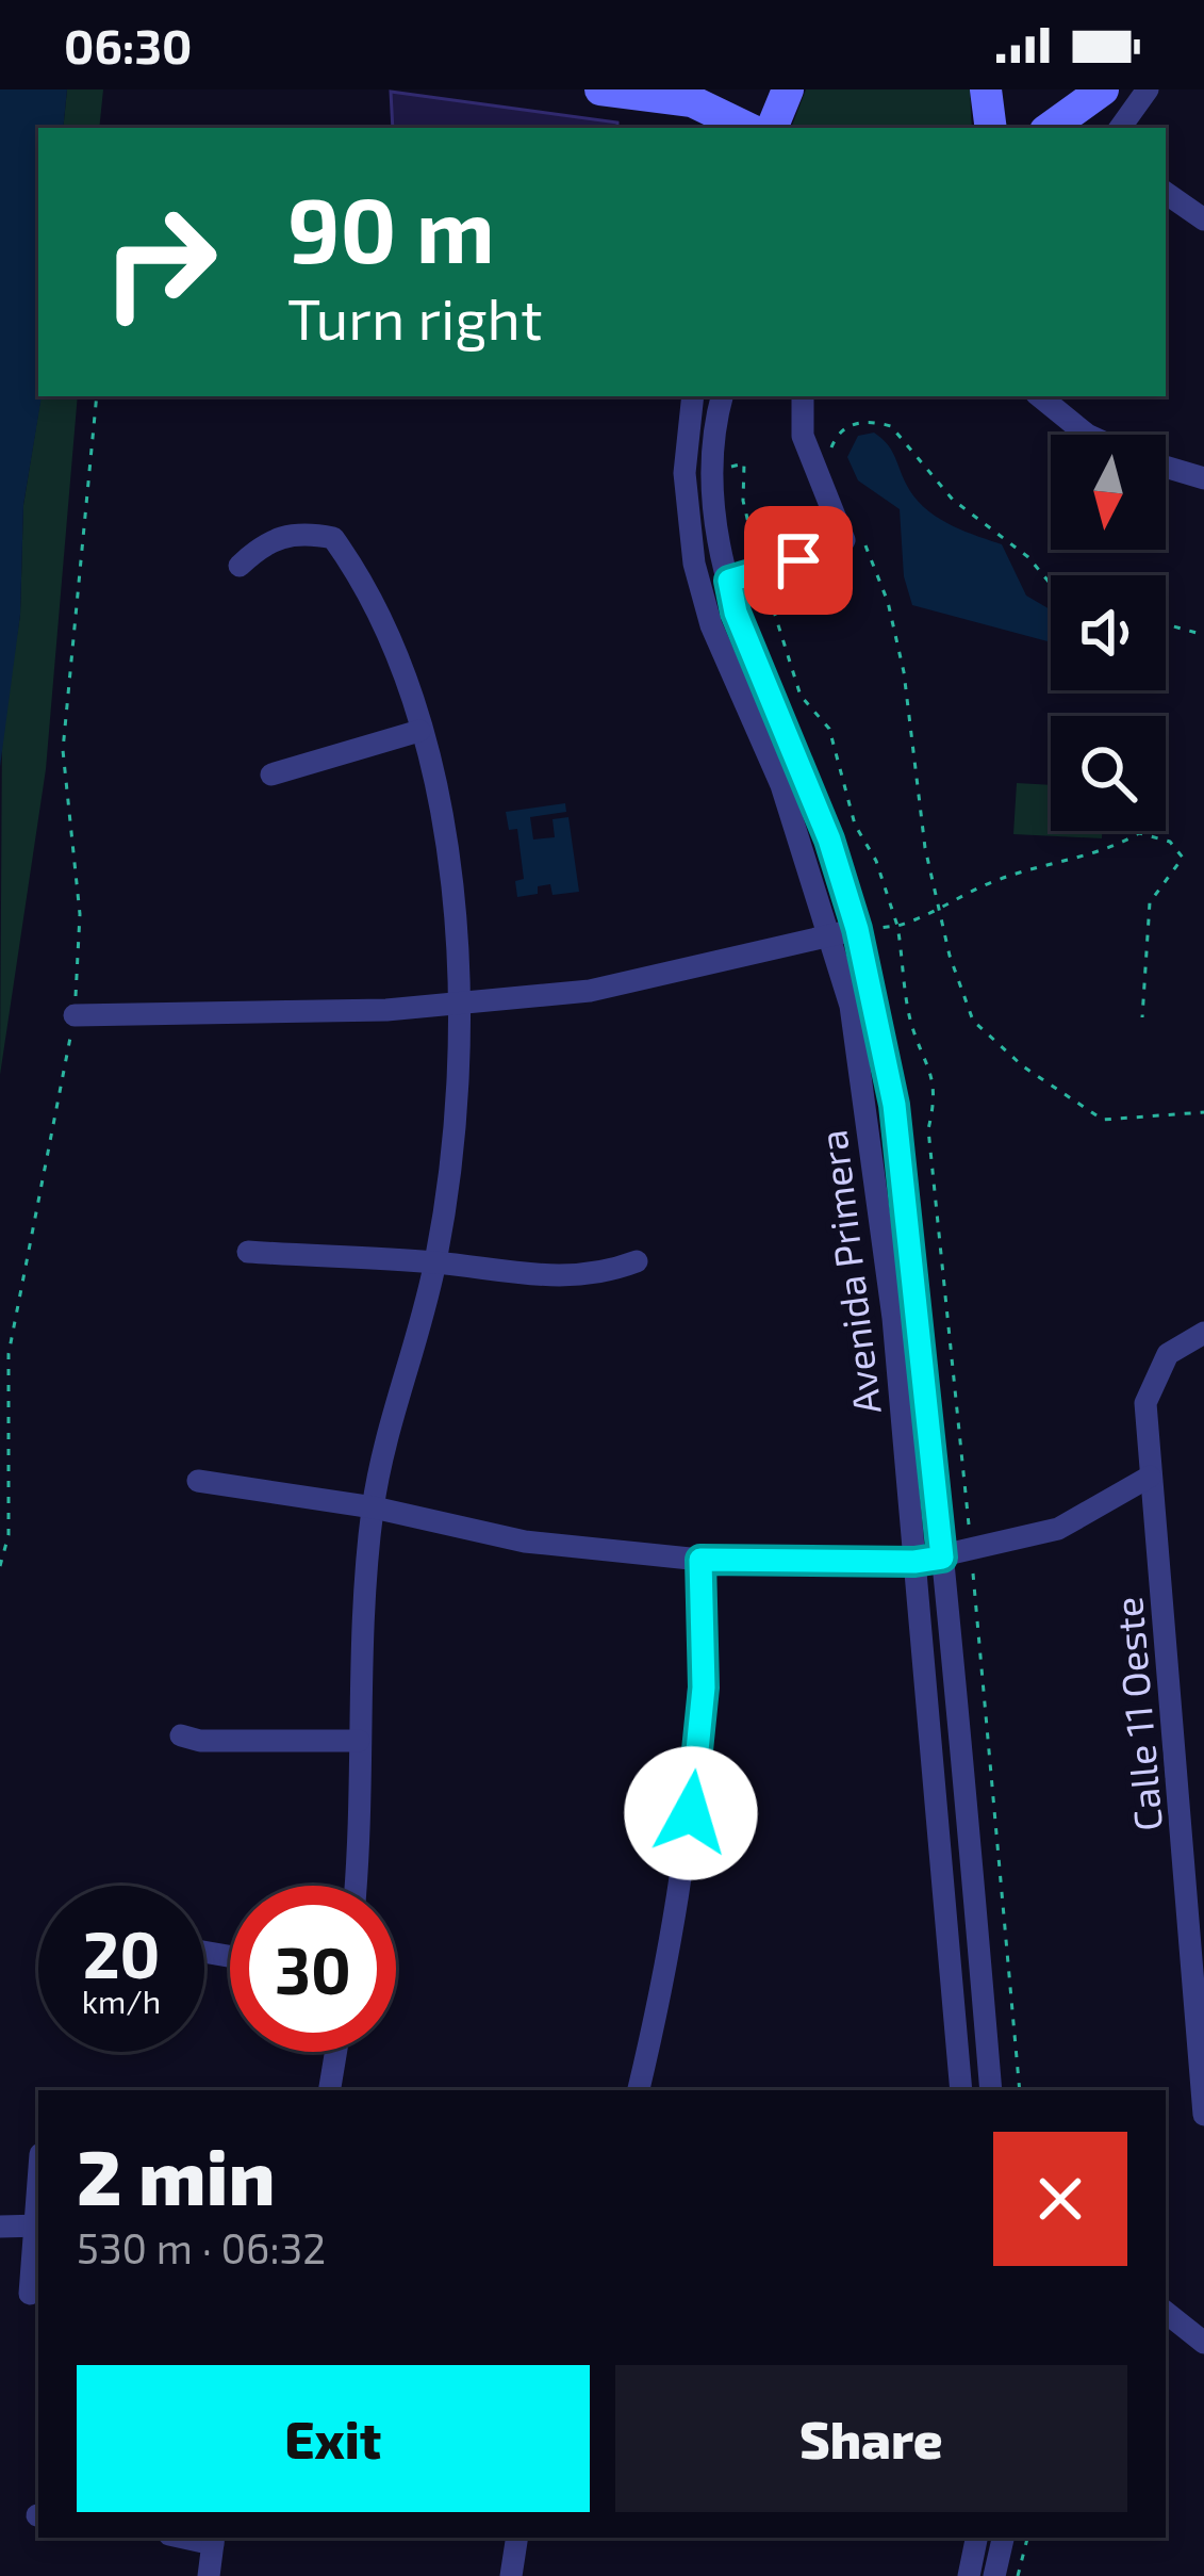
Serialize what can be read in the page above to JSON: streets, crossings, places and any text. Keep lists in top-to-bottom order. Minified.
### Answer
{"streets":{"street":["Avenida Primera","Calle 11 Oeste"]},"north":"bottom","page":{"status":"06:30","turn":["90 m","Turn right"],"speed":"20 km/h","limit":"30","heading":["2 min","530 m · 06:32"],"buttons":["Exit","Share"]}}
